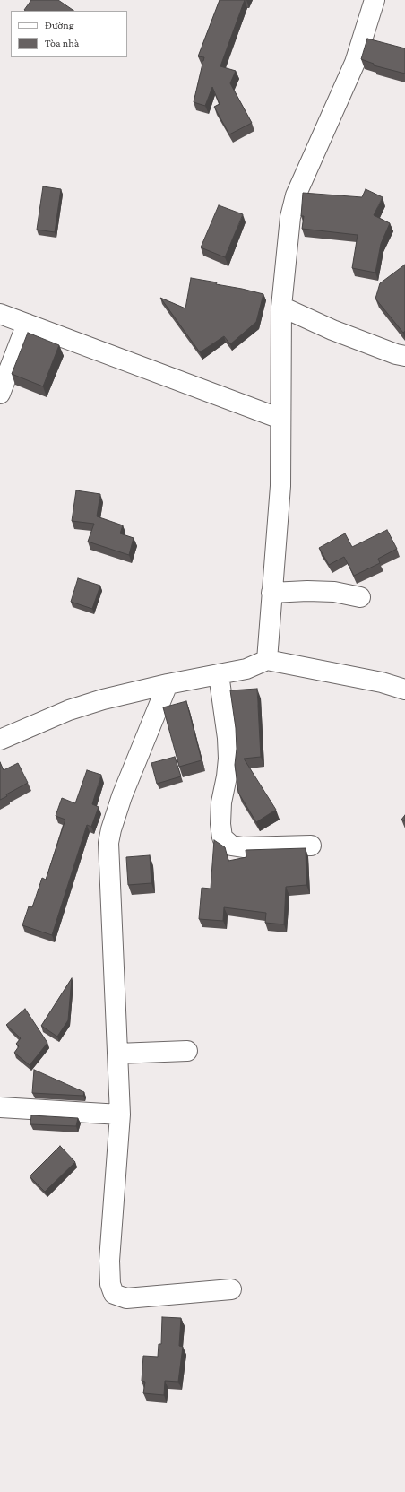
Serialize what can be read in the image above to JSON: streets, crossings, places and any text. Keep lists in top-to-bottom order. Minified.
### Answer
{"legend":["Đường","Tòa nhà"]}
